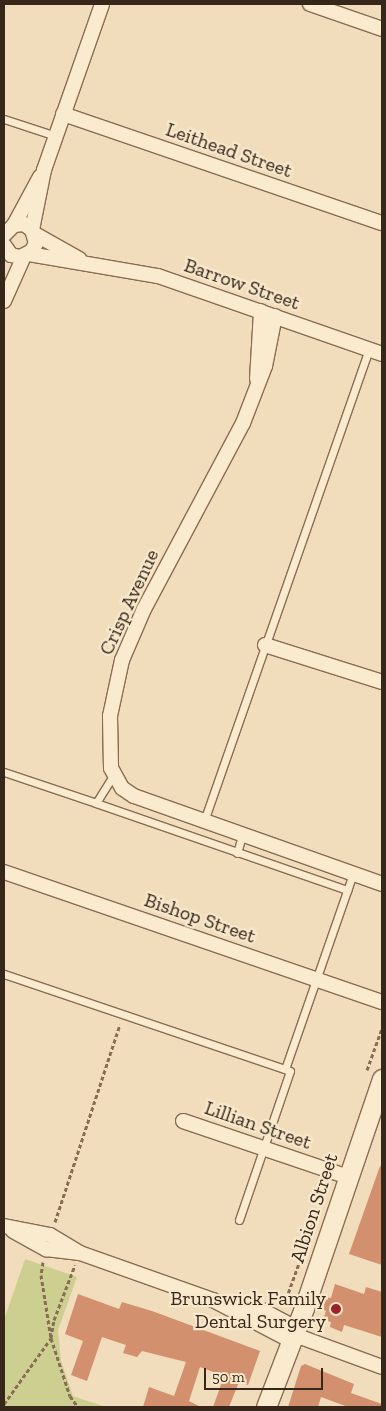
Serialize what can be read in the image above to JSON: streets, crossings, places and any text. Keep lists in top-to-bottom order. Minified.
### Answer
{"streets":{"street":["Leithead Street","Barrow Street","Crisp Avenue","Bishop Street","Lillian Street","Albion Street"]},"crossings":[["Barrow Street","Crisp Avenue"],["Lillian Street","Albion Street"]],"places":["Brunswick Family Dental Surgery"],"scale_bar":"50 m"}
